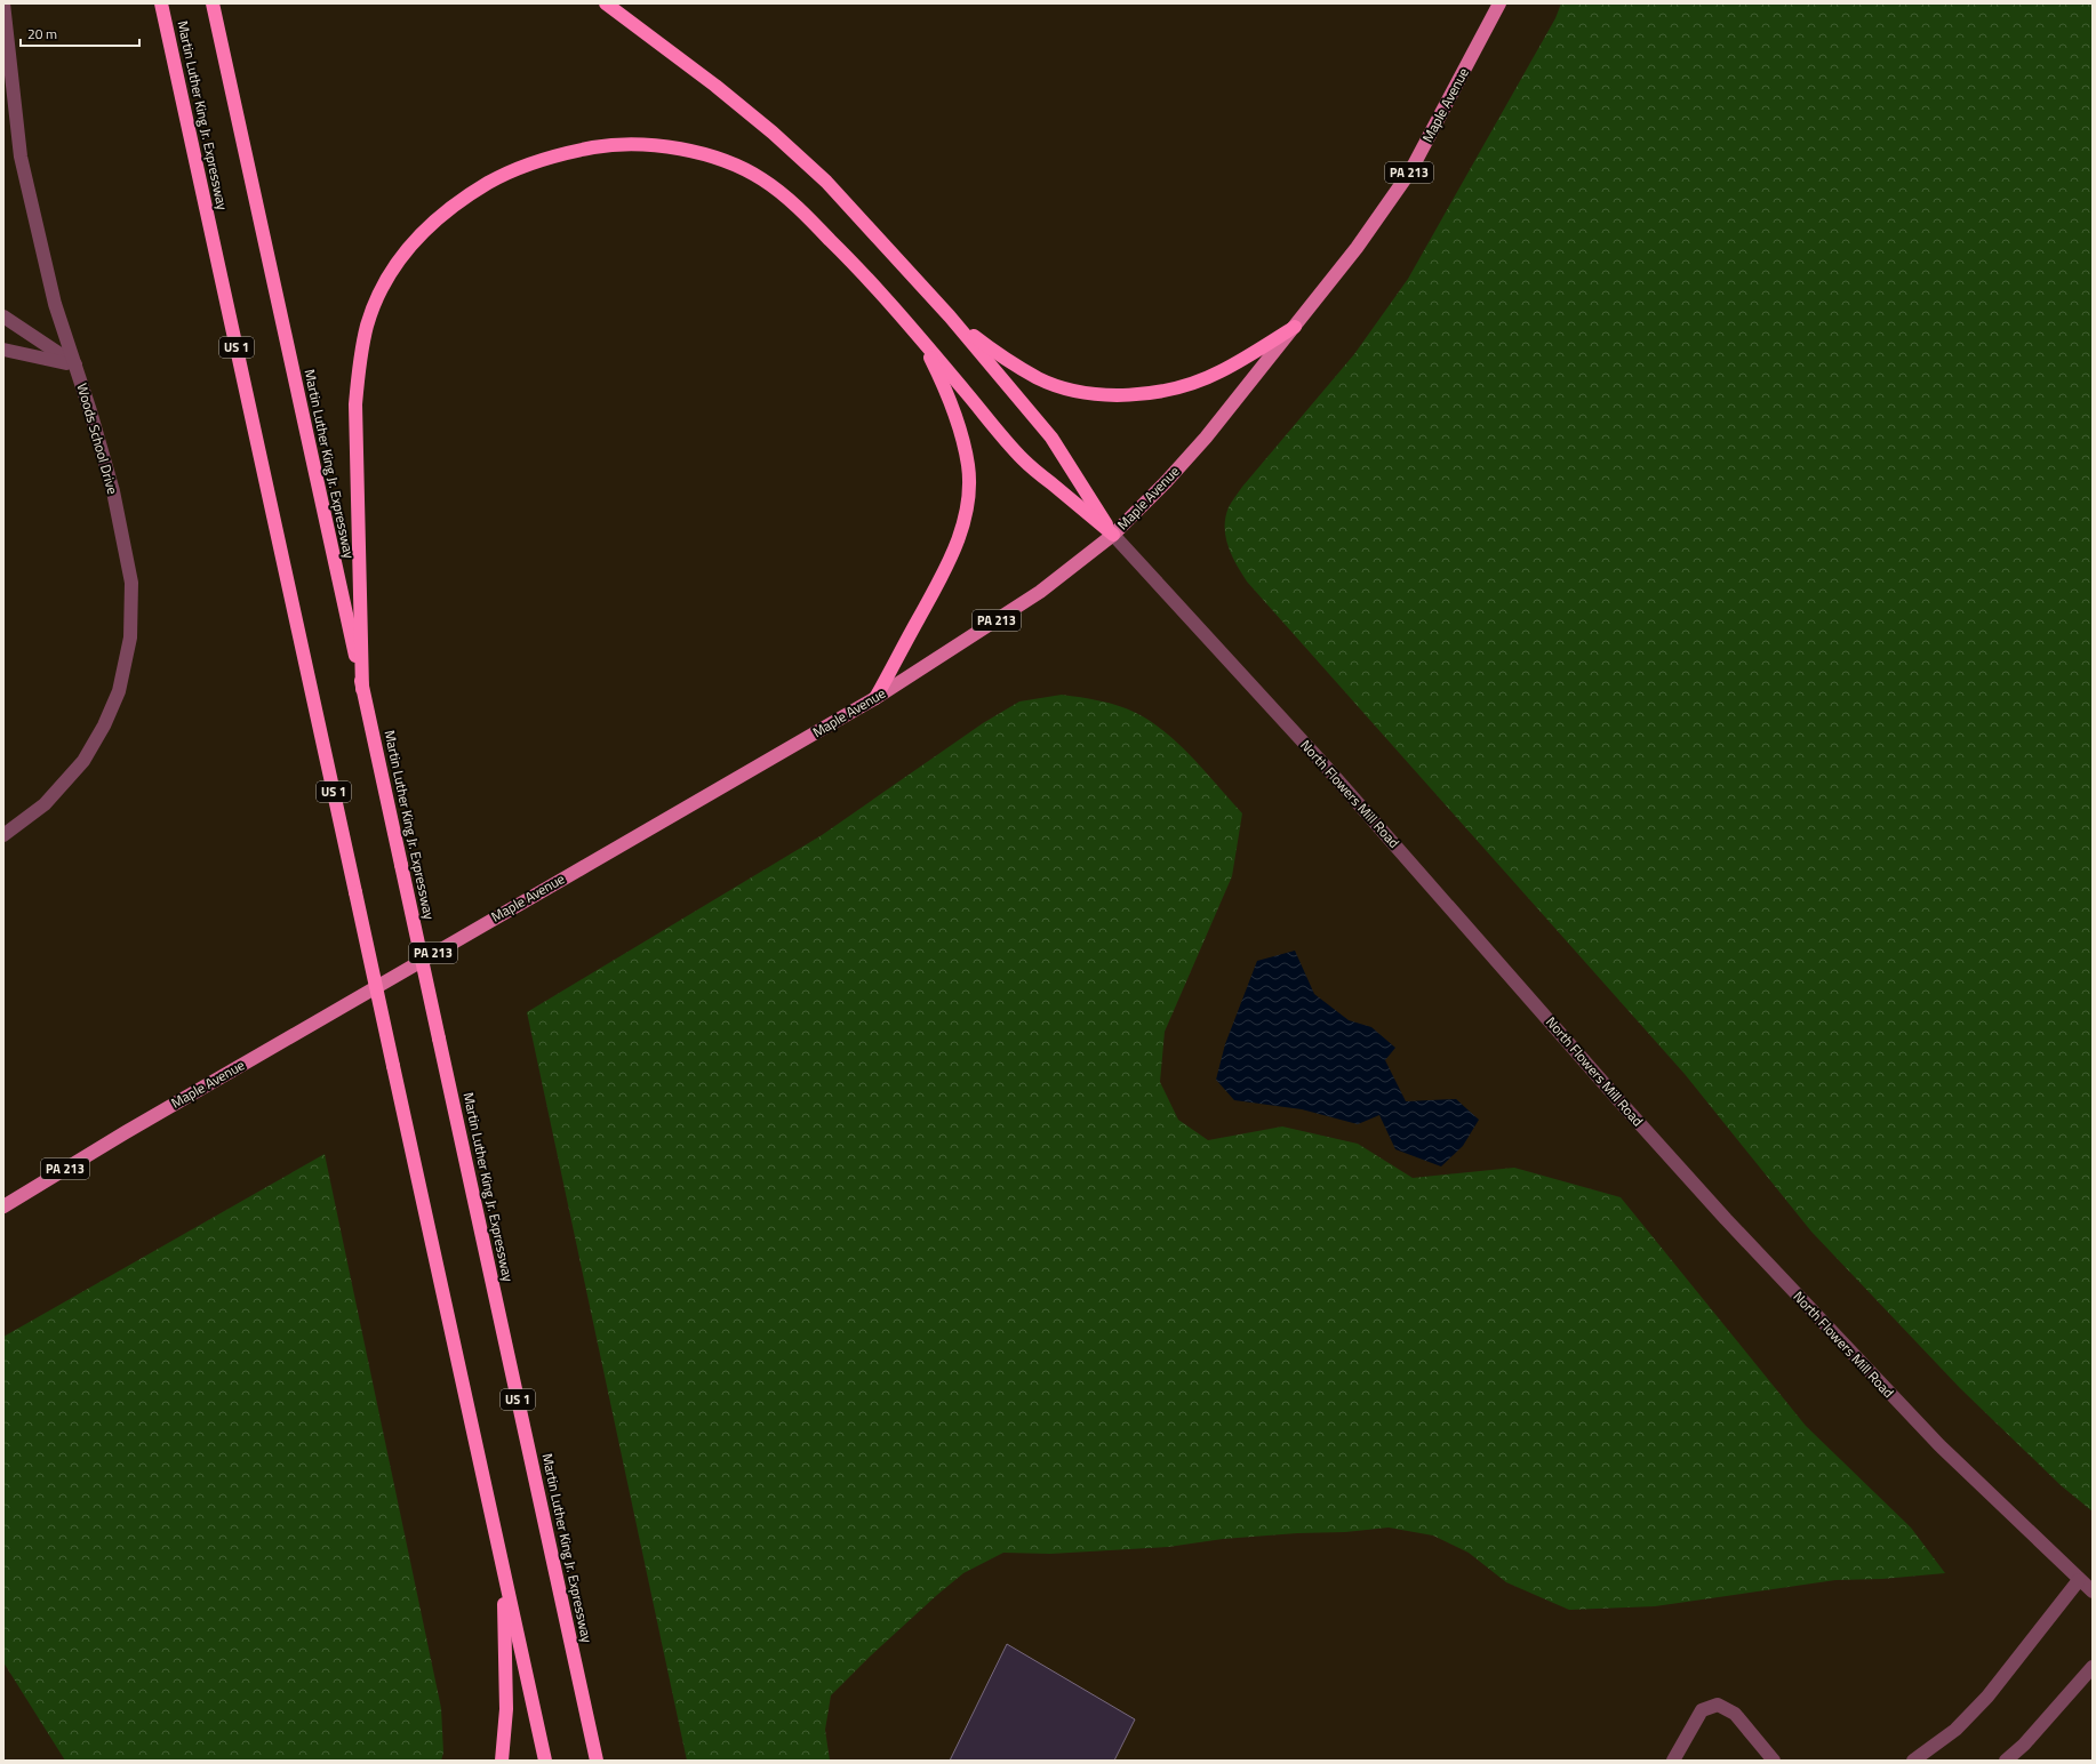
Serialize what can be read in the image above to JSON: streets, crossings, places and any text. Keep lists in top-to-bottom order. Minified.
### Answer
{"streets":{"highway":["Martin Luther King Jr. Expressway","US 1"],"main road":["Maple Avenue","PA 213"],"street":["Woods School Drive","North Flowers Mill Road"]},"crossings":[["Maple Avenue","North Flowers Mill Road"]],"scale_bar":"20 m"}
